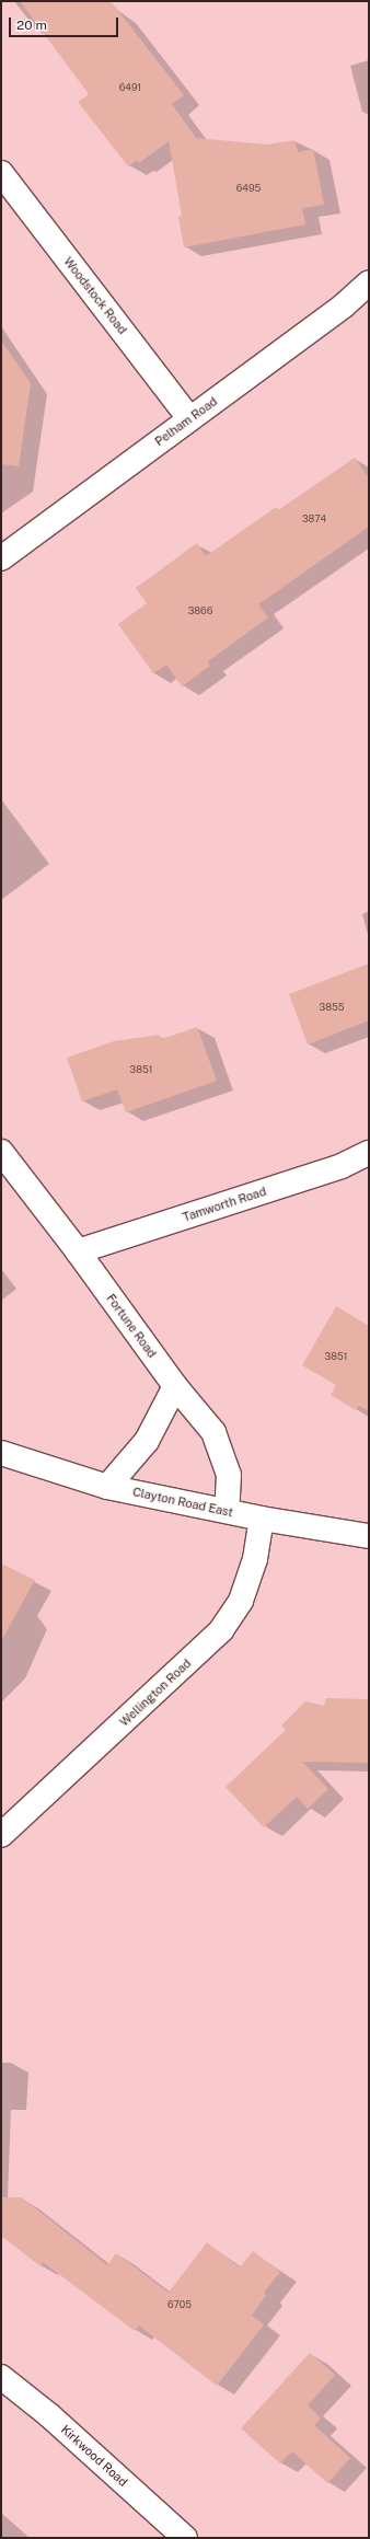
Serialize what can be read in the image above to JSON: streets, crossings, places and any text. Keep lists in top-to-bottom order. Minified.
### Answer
{"streets":{"street":["Woodstock Road","Pelham Road","Tamworth Road","Fortune Road","Clayton Road East","Wellington Road","Kirkwood Road"]},"crossings":[["Woodstock Road","Pelham Road"],["Tamworth Road","Fortune Road"],["Fortune Road","Clayton Road East"],["Clayton Road East","Wellington Road"]],"house_numbers":["6491","6495","3874","3866","3855","3851","3851","6705"],"scale_bar":"20 m"}
